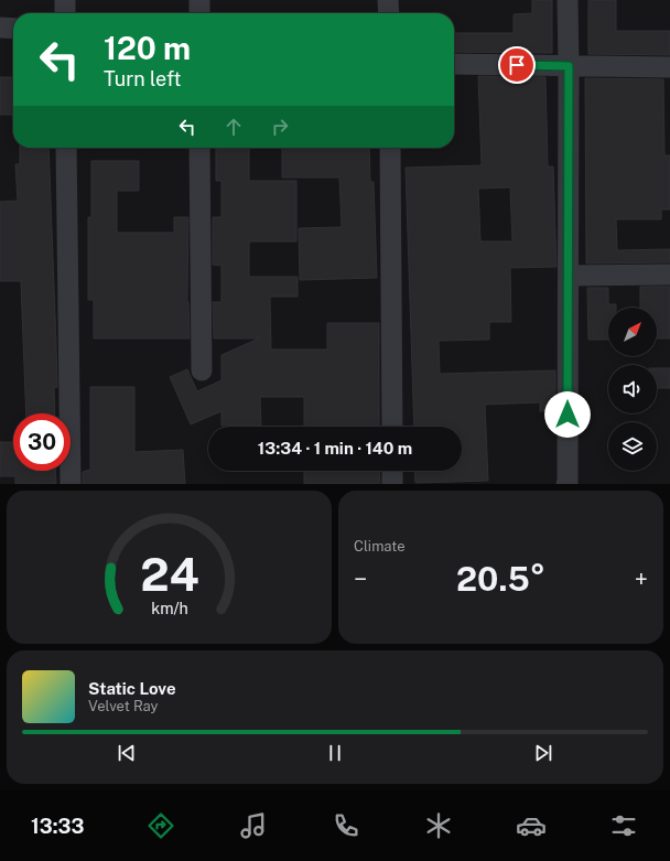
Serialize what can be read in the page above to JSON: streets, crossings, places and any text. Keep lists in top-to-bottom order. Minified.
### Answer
{"north":"top right","page":{"turn":["120 m","Turn left"],"limit":"30","trip":"13:34 · 1 min · 140 m","tile":"Climate","heat":["−","20.5°","+"],"song":["Static Love","Velvet Ray"],"tabs":"13:33","gauge":["24","km/h"]}}
